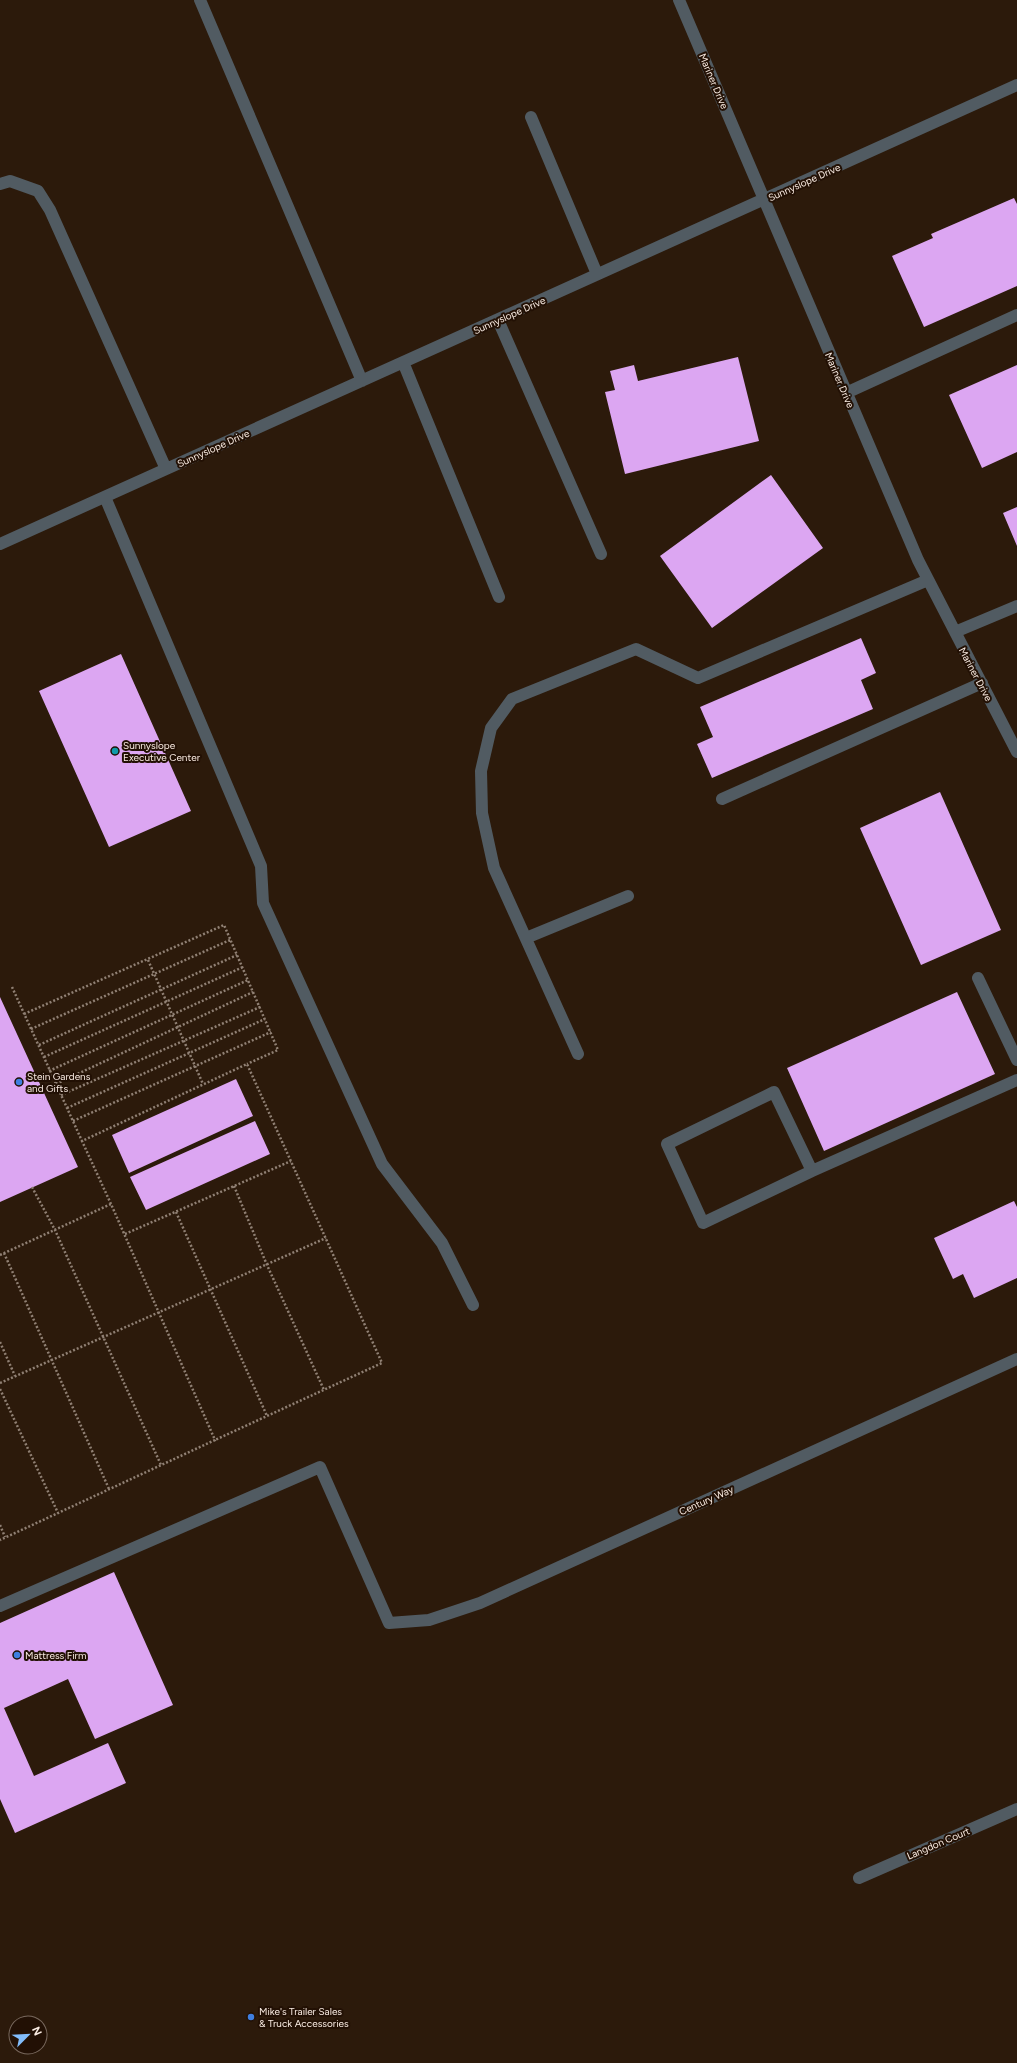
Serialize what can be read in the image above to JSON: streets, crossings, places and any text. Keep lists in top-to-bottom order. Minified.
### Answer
{"streets":{"street":["Mariner Drive","Sunnyslope Drive","Century Way","Langdon Court"]},"crossings":[["Mariner Drive","Sunnyslope Drive"]],"places":["Sunnyslope Executive Center","Stein Gardens and Gifts","Mattress Firm","Mike's Trailer Sales & Truck Accessories"],"north":"top right"}
